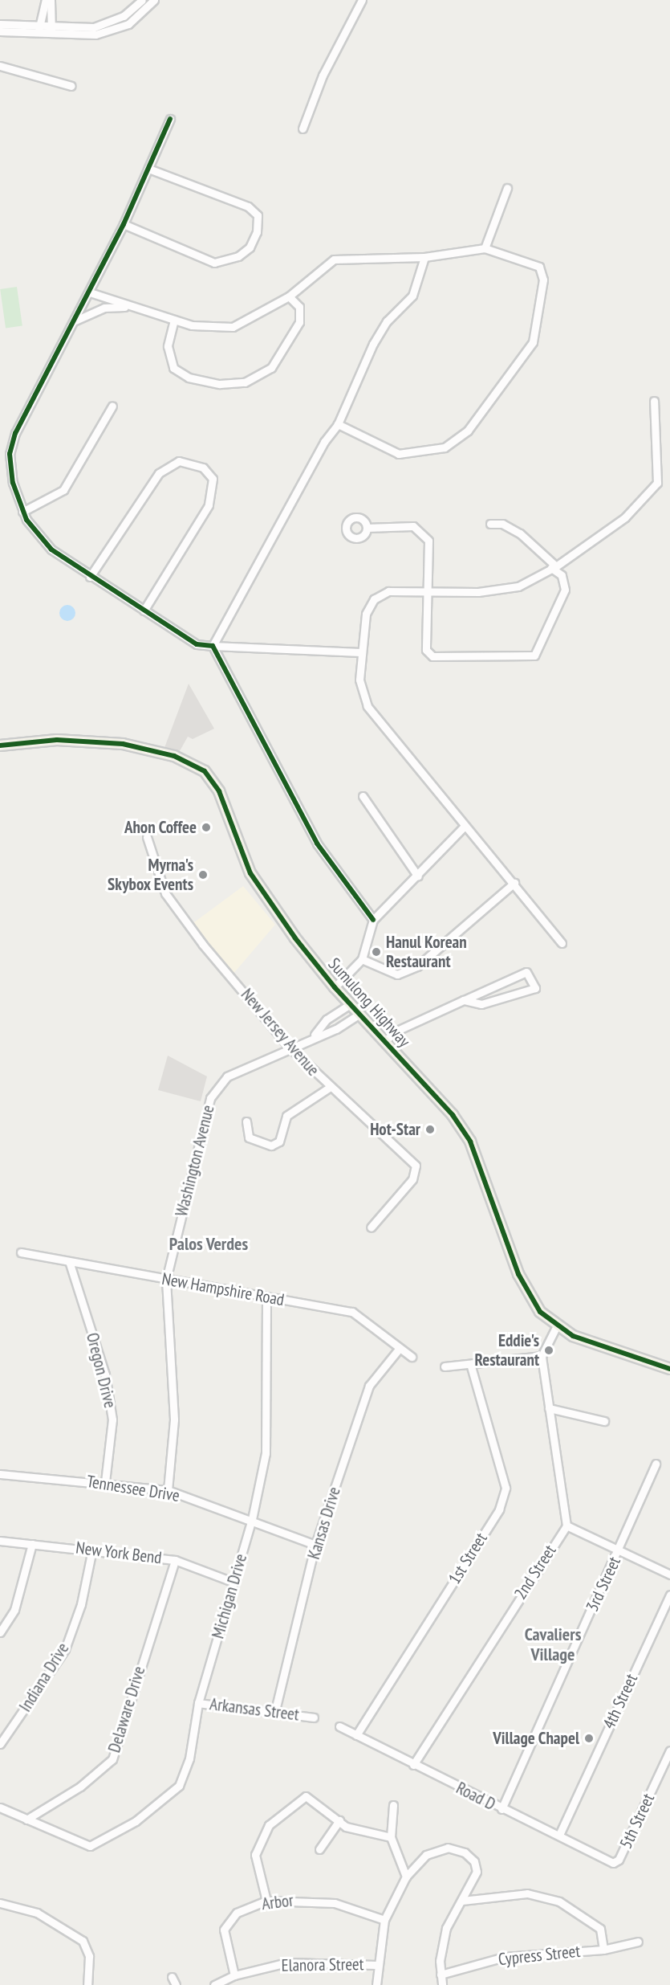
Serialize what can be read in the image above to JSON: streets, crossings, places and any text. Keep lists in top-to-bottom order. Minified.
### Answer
{"streets":{"main road":["Sumulong Highway"],"street":["New Jersey Avenue","Washington Avenue","New Hampshire Road","Oregon Drive","Tennessee Drive","Kansas Drive","New York Bend","1st Street","2nd Street","3rd Street","Michigan Drive","Indiana Drive","4th Street","Delaware Drive","Arkansas Street","Road D","5th Street","Arbor","Cypress Street","Elanora Street"]},"crossings":[["Sumulong Highway","Washington Avenue"],["New Jersey Avenue","Washington Avenue"],["Washington Avenue","New Hampshire Road"],["Washington Avenue","Tennessee Drive"],["New Hampshire Road","Oregon Drive"],["New Hampshire Road","Kansas Drive"],["New Hampshire Road","Michigan Drive"],["Oregon Drive","Tennessee Drive"],["Tennessee Drive","Kansas Drive"],["Tennessee Drive","Michigan Drive"],["Kansas Drive","Arkansas Street"],["New York Bend","Michigan Drive"],["New York Bend","Indiana Drive"],["New York Bend","Delaware Drive"],["1st Street","Road D"],["2nd Street","Road D"],["3rd Street","Road D"],["Michigan Drive","Delaware Drive"],["Michigan Drive","Arkansas Street"],["4th Street","Road D"],["Road D","5th Street"],["Arbor","Elanora Street"]],"districts":["Palos Verdes","Cavaliers Village"],"places":["Ahon Coffee","Myrna's Skybox Events","Hanul Korean Restaurant","Hot-Star","Eddie's Restaurant","Village Chapel"]}
